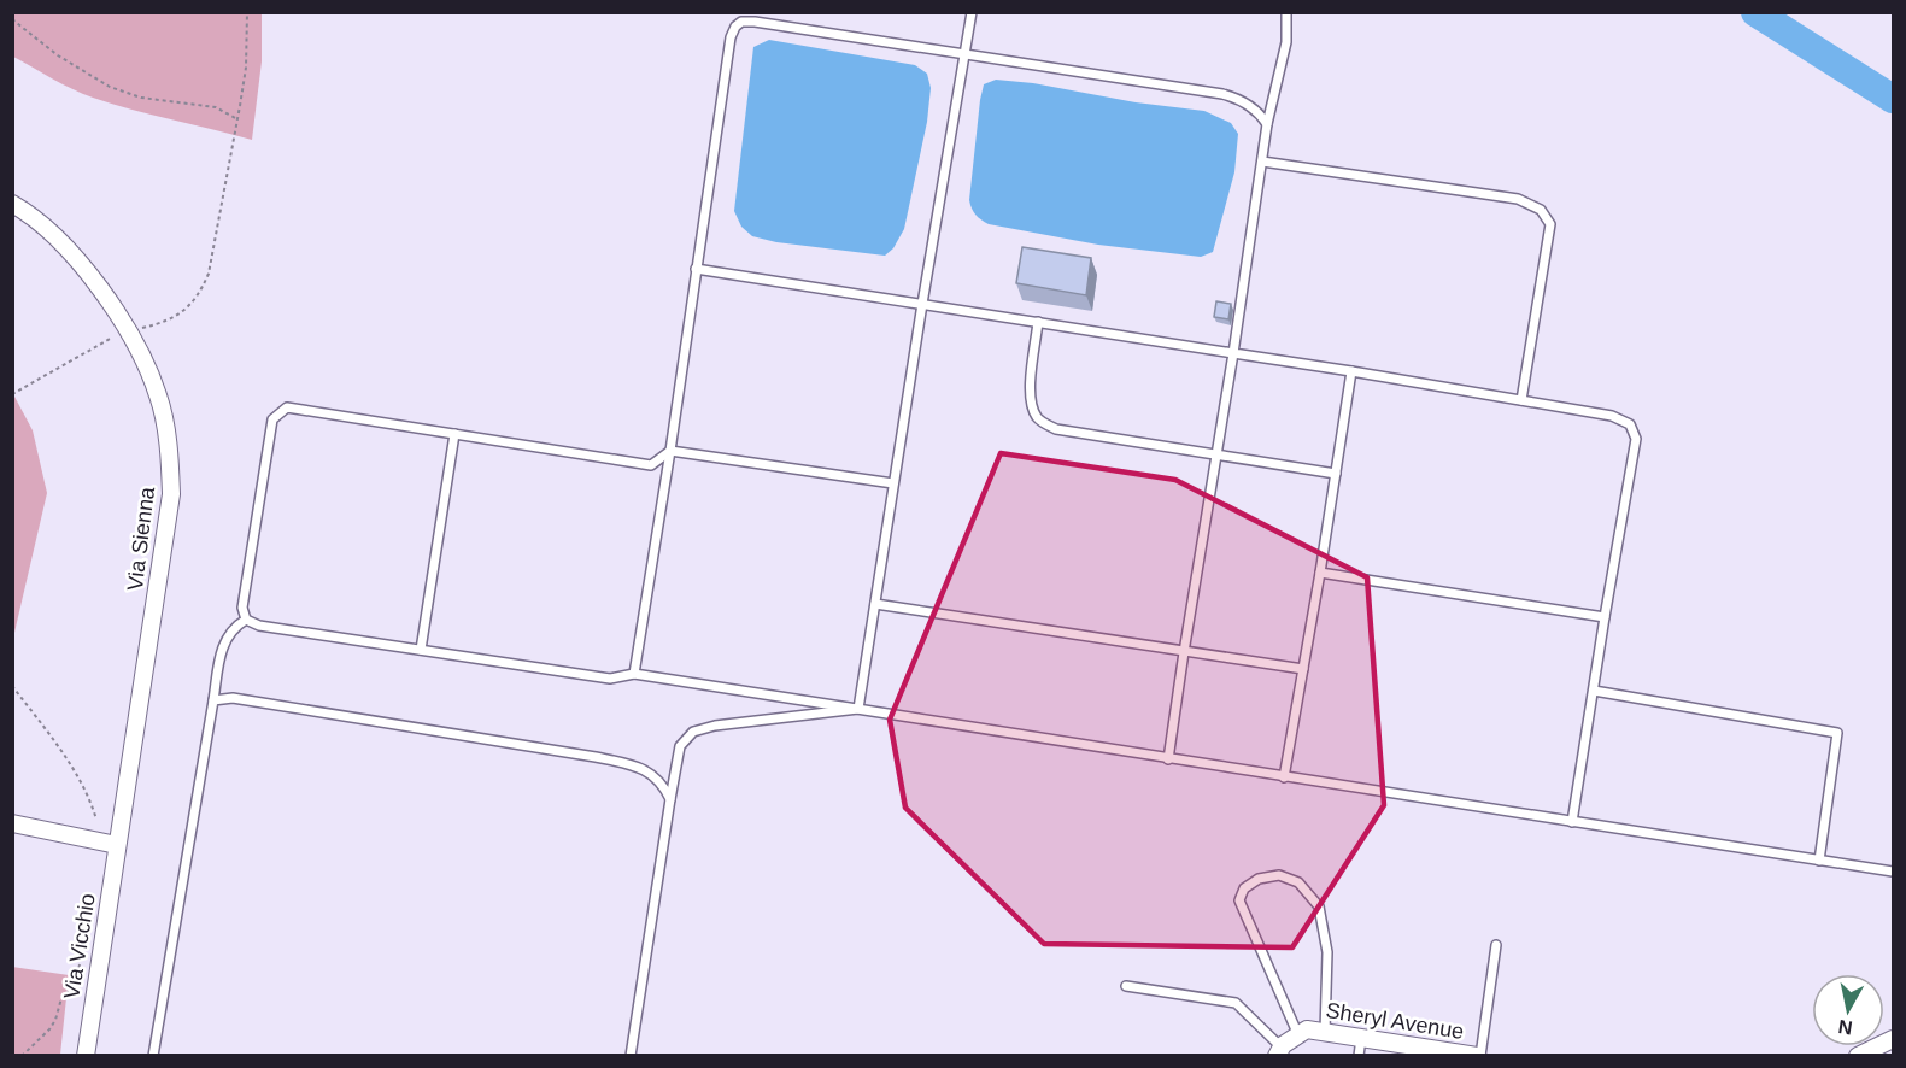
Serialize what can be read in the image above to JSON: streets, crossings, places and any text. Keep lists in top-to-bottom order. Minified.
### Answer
{"streets":{"street":["Via Sienna","Via Vicchio","Sheryl Avenue"]},"crossings":[["Via Sienna","Via Vicchio"]],"north":"bottom"}
